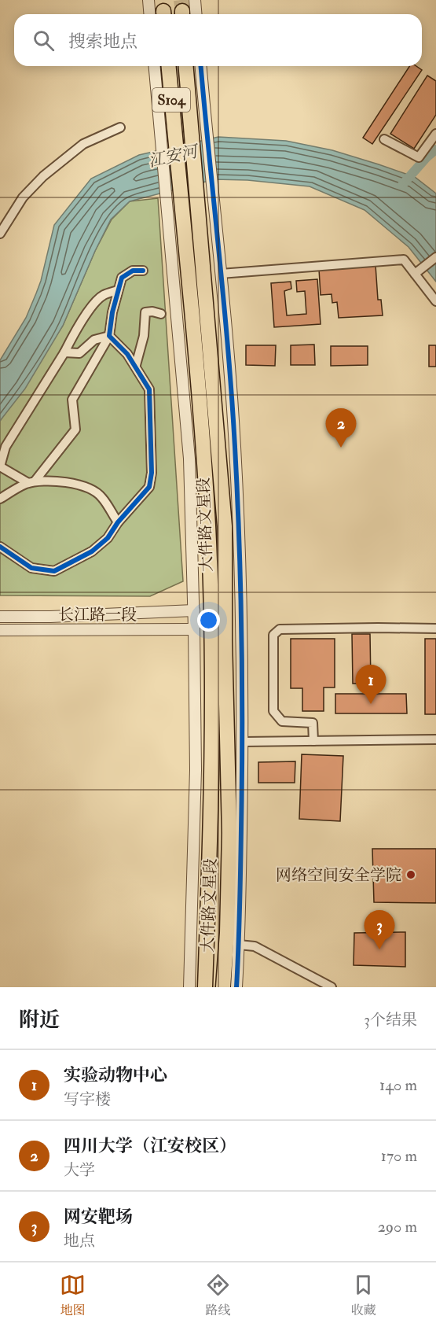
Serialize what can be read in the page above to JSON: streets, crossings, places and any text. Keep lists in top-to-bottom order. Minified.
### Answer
{"streets":{"main road":["S104","大件路文星段"],"street":["长江路一段"]},"water":["江安河"],"places":["网络空间安全学院"],"page":{"search":"搜索地点","pins":["2","1","3"],"heading":["附近","3个结果"],"list":[{"mark":"1","name":"实验动物中心","note":"写字楼","value":"140 m"},{"mark":"2","name":"四川大学（江安校区）","note":"大学","value":"170 m"},{"mark":"3","name":"网安靶场","note":"地点","value":"290 m"}],"nav":["地图","路线","收藏"]}}
